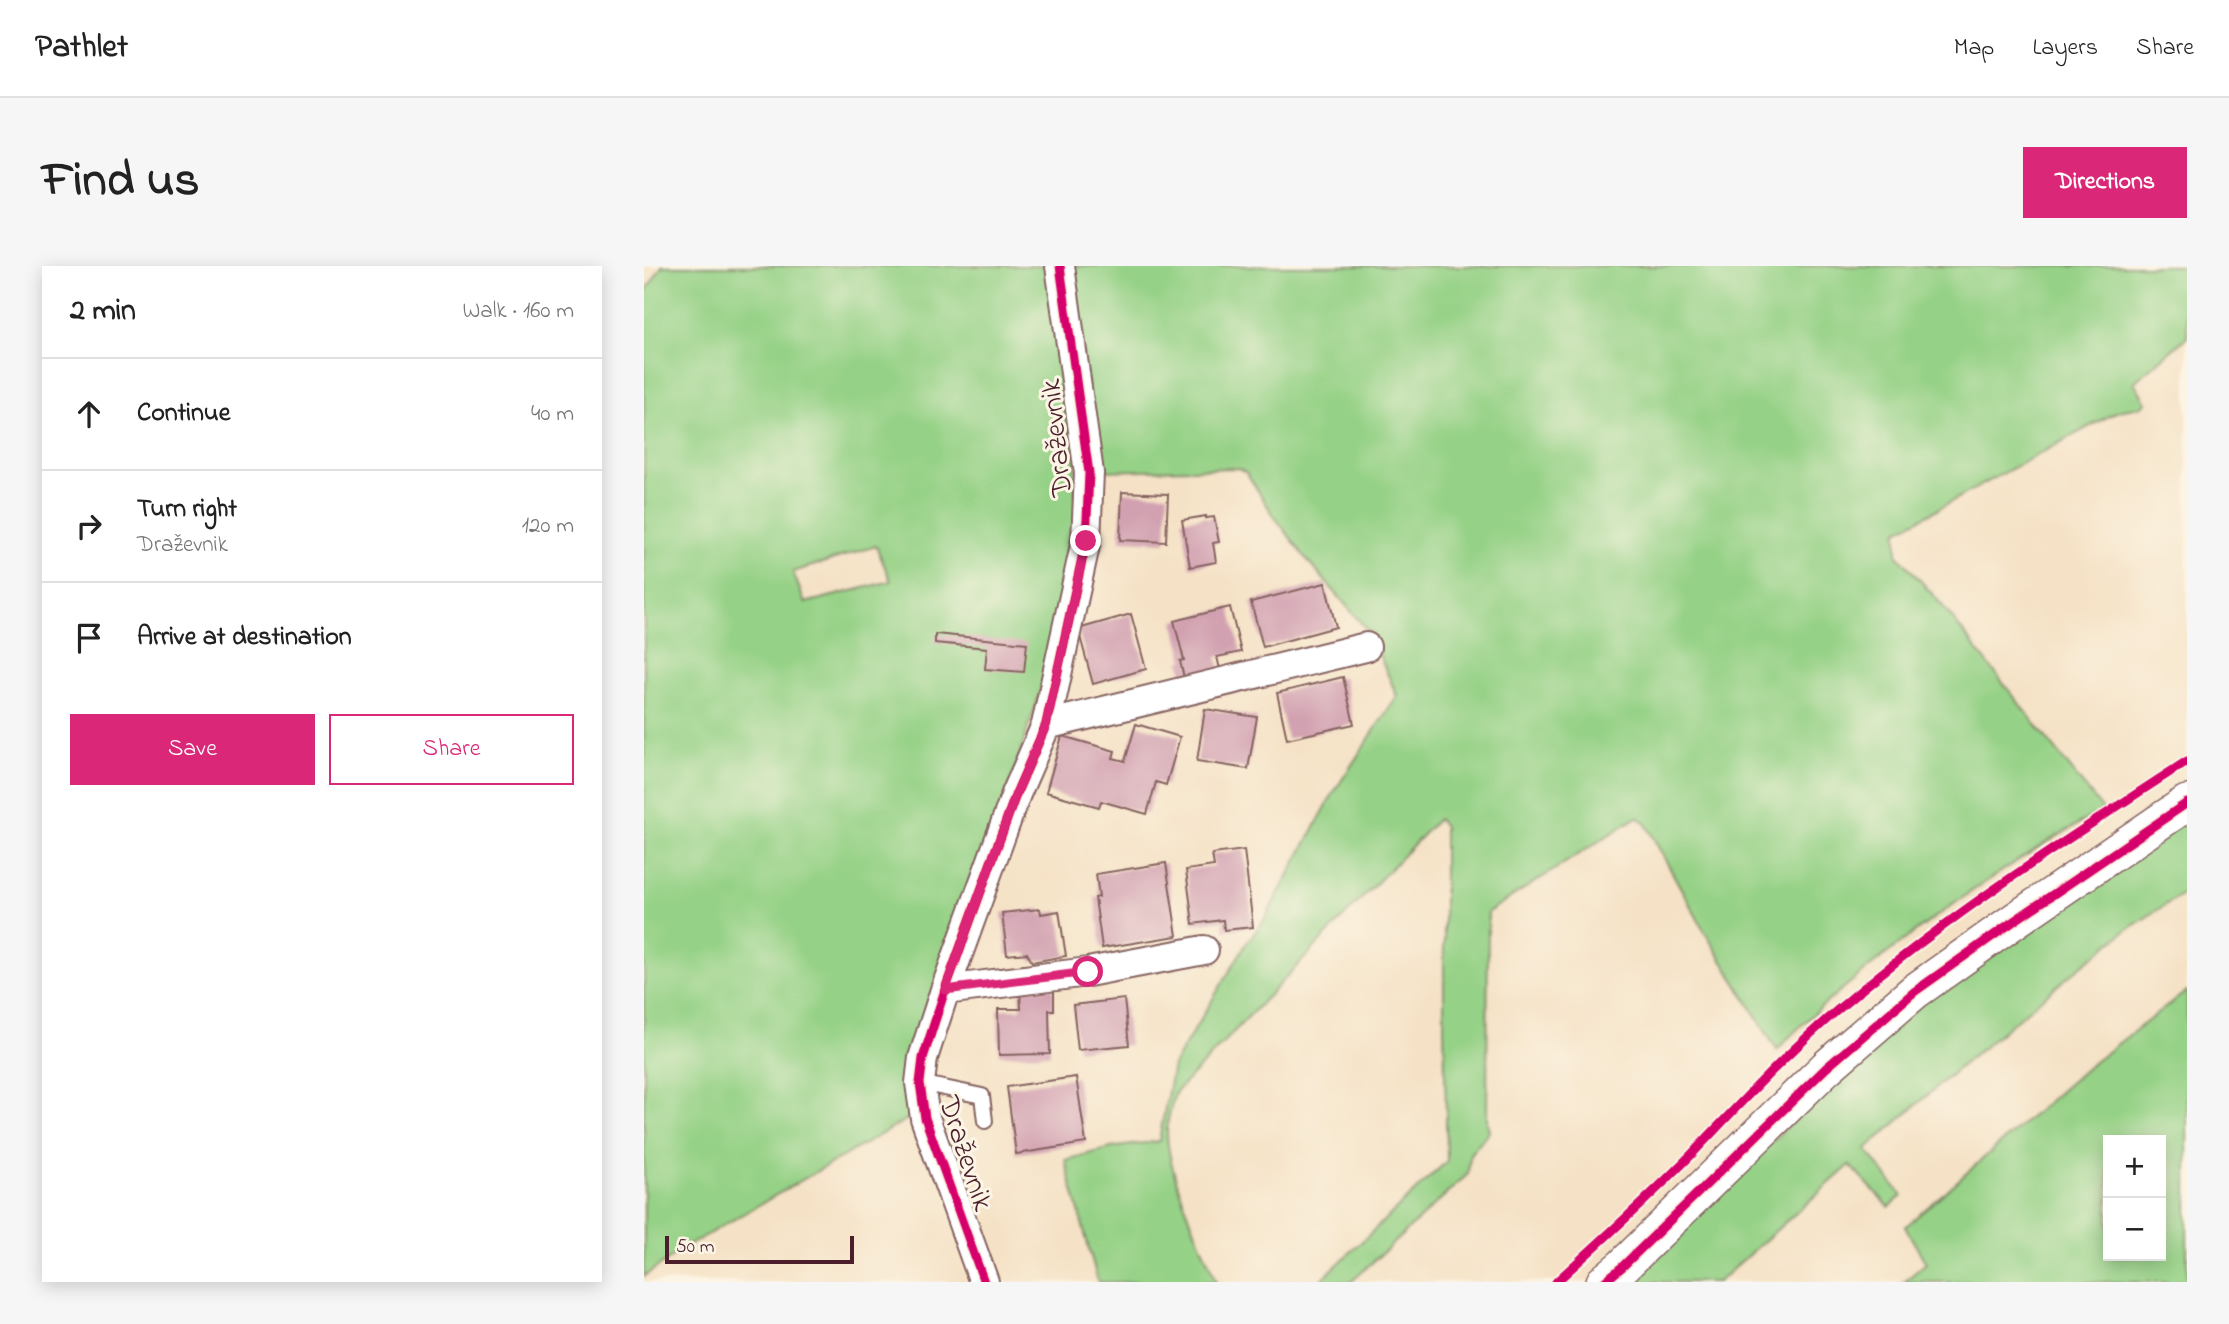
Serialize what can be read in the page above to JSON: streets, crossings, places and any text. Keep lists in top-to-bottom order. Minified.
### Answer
{"streets":{"street":["Draževnik"]},"scale_bar":"50 m","page":{"header":"Pathlet","nav":["Map","Layers","Share"],"title":"Find us","buttons":["Directions",["Save","Share"]],"heading":["2 min","Walk · 160 m"],"list":[["Continue","40 m"],["Turn right","Draževnik","120 m"],"Arrive at destination"],"map_buttons":["+","−"],"scale":"50 m"}}
